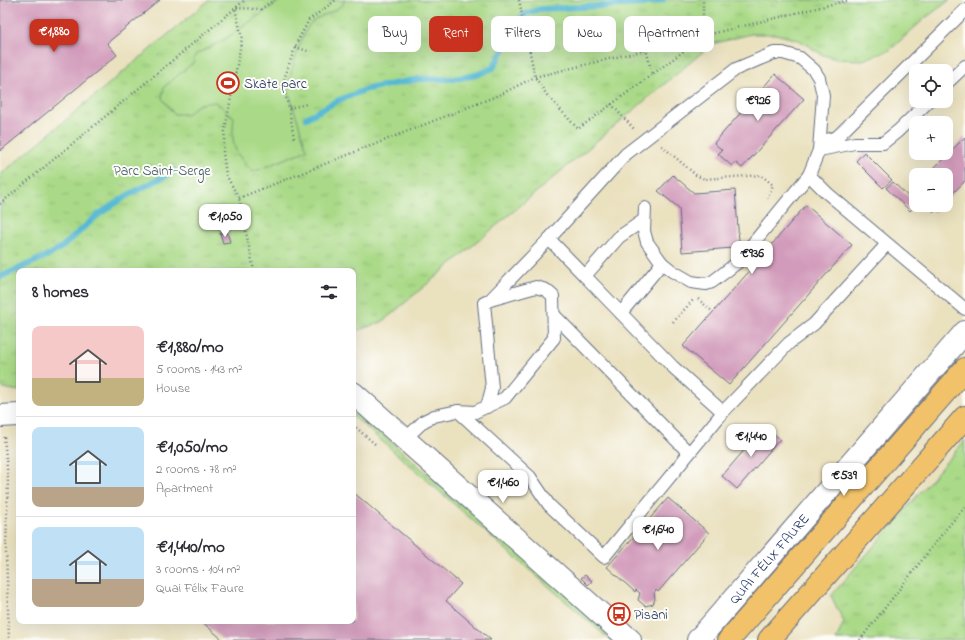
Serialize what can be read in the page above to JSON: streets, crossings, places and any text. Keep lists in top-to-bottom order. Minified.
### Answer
{"streets":{"highway":["QUAI FÉLIX FAURE"]},"parks":["Parc Saint-Serge"],"places":{"sports":["Skate parc"],"bus stop":["Pisani"]},"page":{"chip":["Buy","Rent","Filters","New","Apartment"],"price":["€1,880","€926","€1,050","€936","€1,440","€539","€1,460","€1,640"],"map_buttons":["+","−"],"heading":"8 homes","list":[{"name":"€1,880/mo","note":"5 rooms · 143 m² · House"},{"name":"€1,050/mo","note":"2 rooms · 78 m² · Apartment"},{"name":"€1,440/mo","note":"3 rooms · 104 m² · Quai Félix Faure"}]}}
